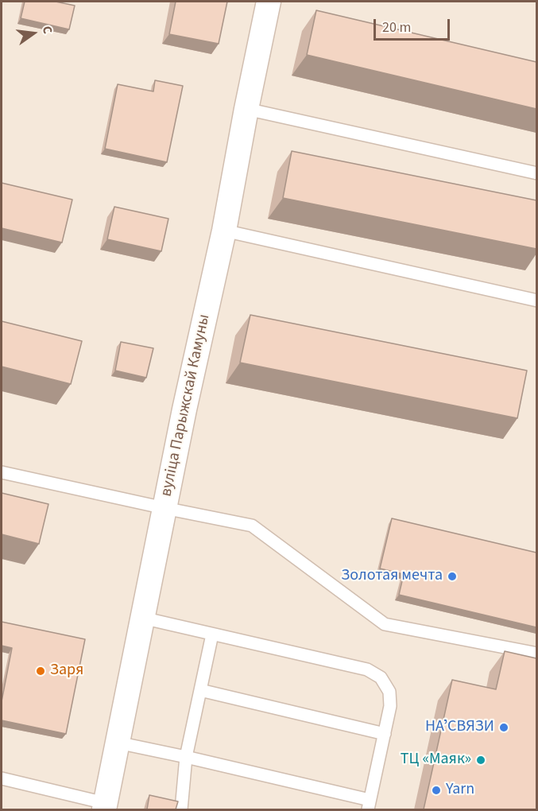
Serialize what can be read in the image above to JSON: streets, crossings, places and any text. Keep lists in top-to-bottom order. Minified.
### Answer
{"streets":{"street":["вуліца Парыжскай Камуны"]},"places":["Золотая мечта","Заря","НАʼСВЯЗИ","ТЦ «Маяк»","Yarn"],"scale_bar":"20 m","north":"right"}
